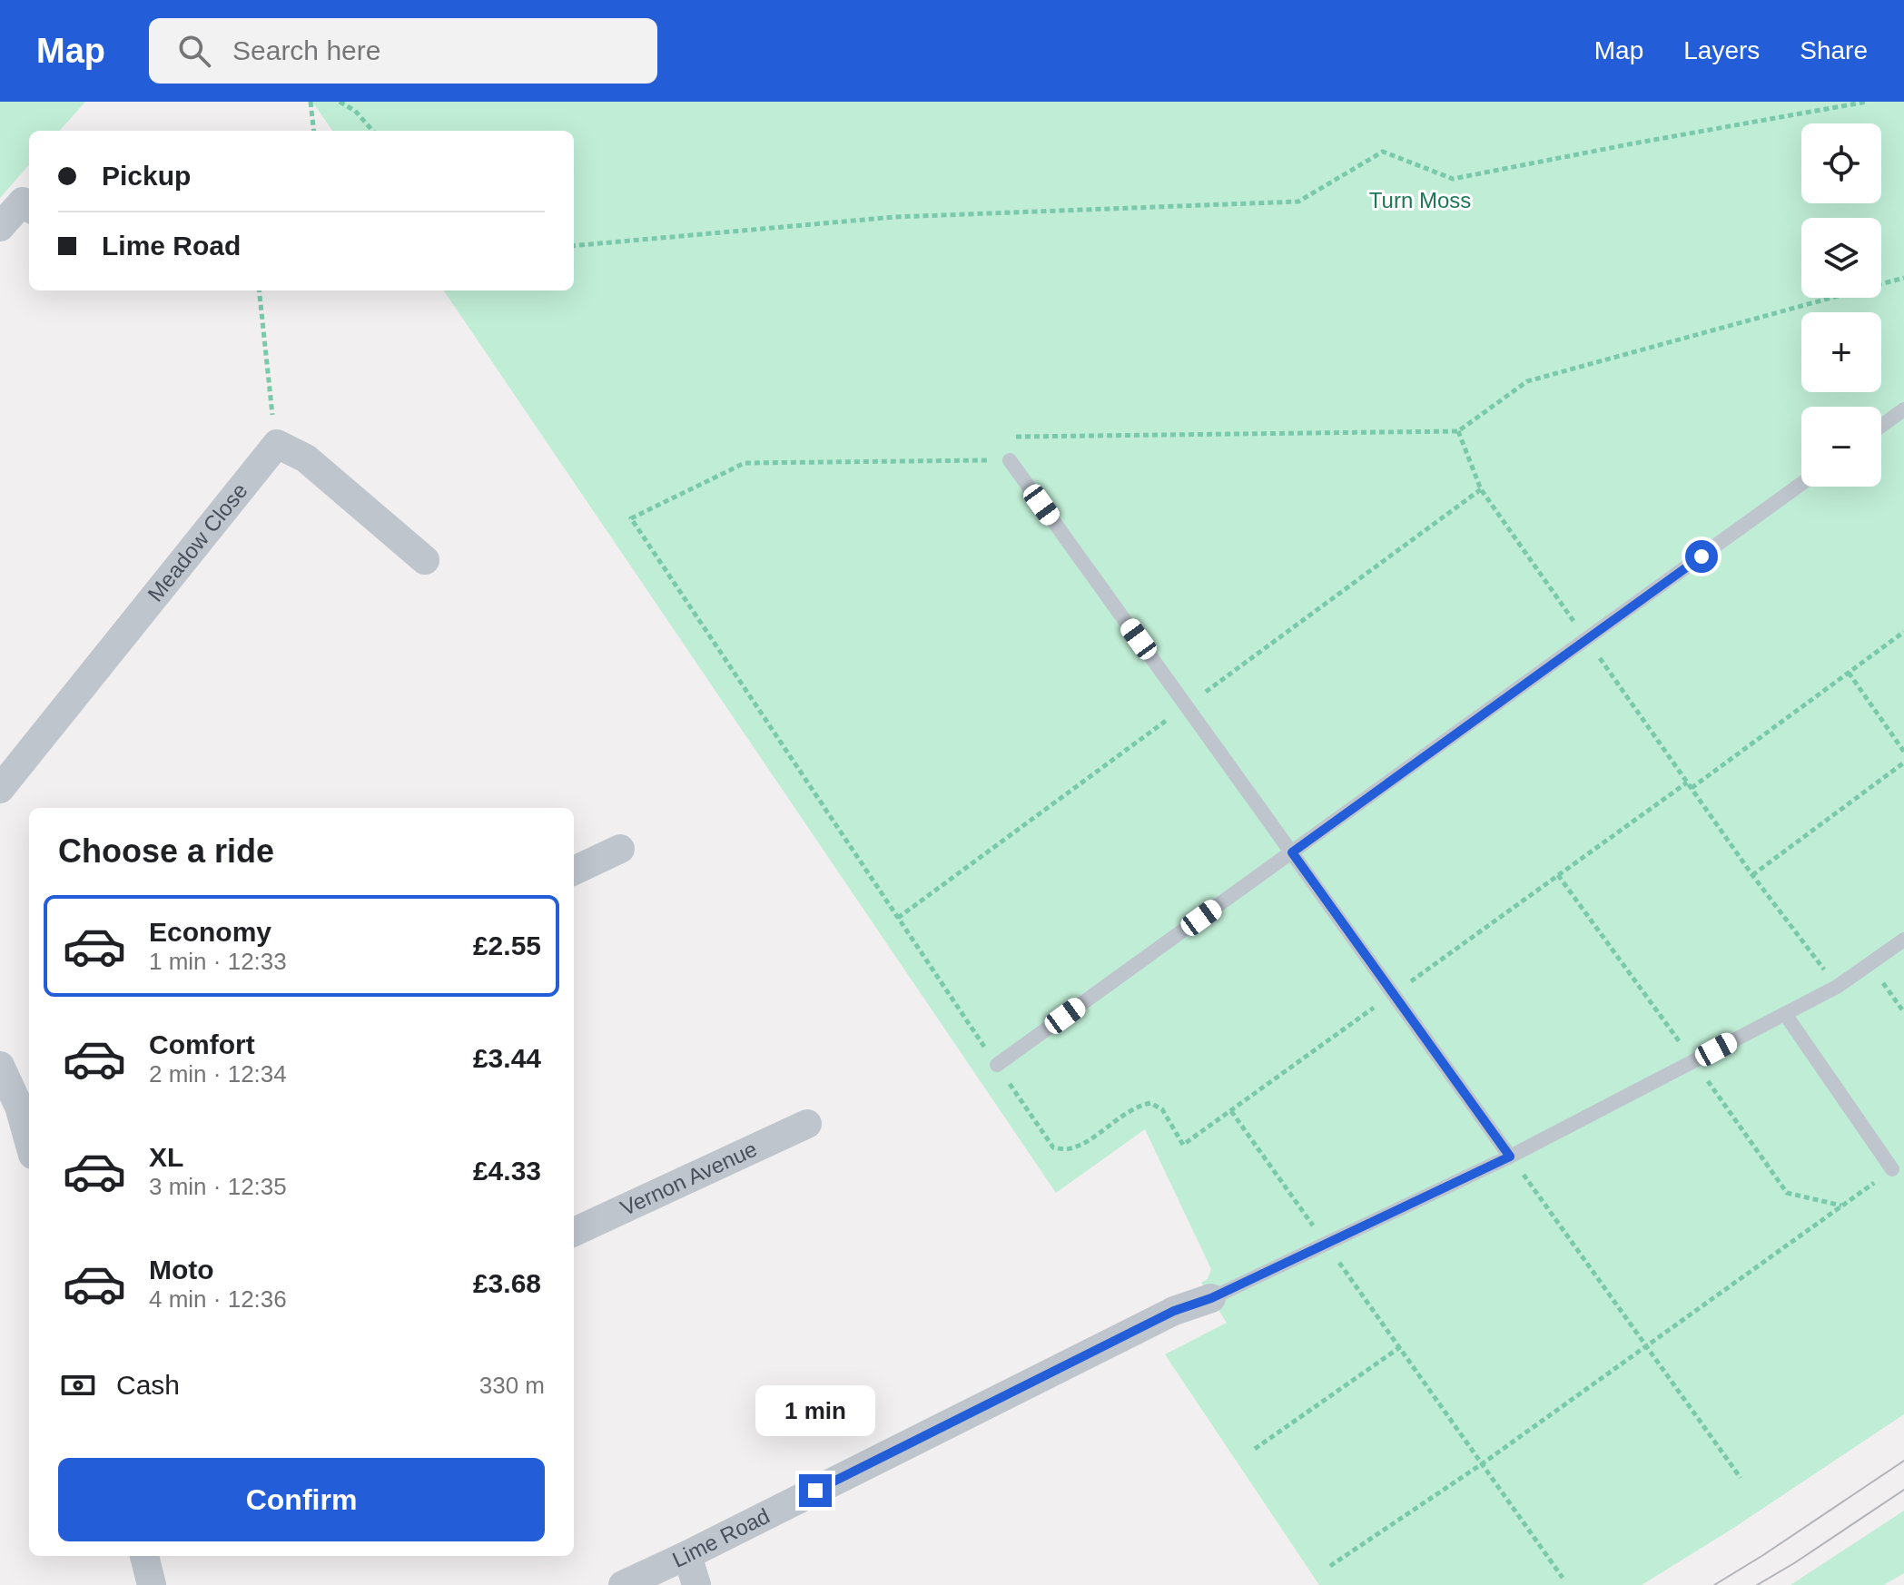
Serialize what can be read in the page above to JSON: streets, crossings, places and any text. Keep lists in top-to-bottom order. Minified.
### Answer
{"streets":{"street":["Meadow Close","Vernon Avenue","Lime Road"]},"parks":["Turn Moss"],"page":{"header":"Map","search":"Search here","nav":["Map","Layers","Share"],"map_buttons":["+","−"],"banner":["Pickup","Lime Road"],"heading":"Choose a ride","list":[{"name":"Economy","note":"1 min · 12:33","value":"£2.55"},{"name":"Comfort","note":"2 min · 12:34","value":"£3.44"},{"name":"XL","note":"3 min · 12:35","value":"£4.33"},{"name":"Moto","note":"4 min · 12:36","value":"£3.68"}],"pay":["Cash","330 m"],"bubble":"1 min","buttons":"Confirm"}}
